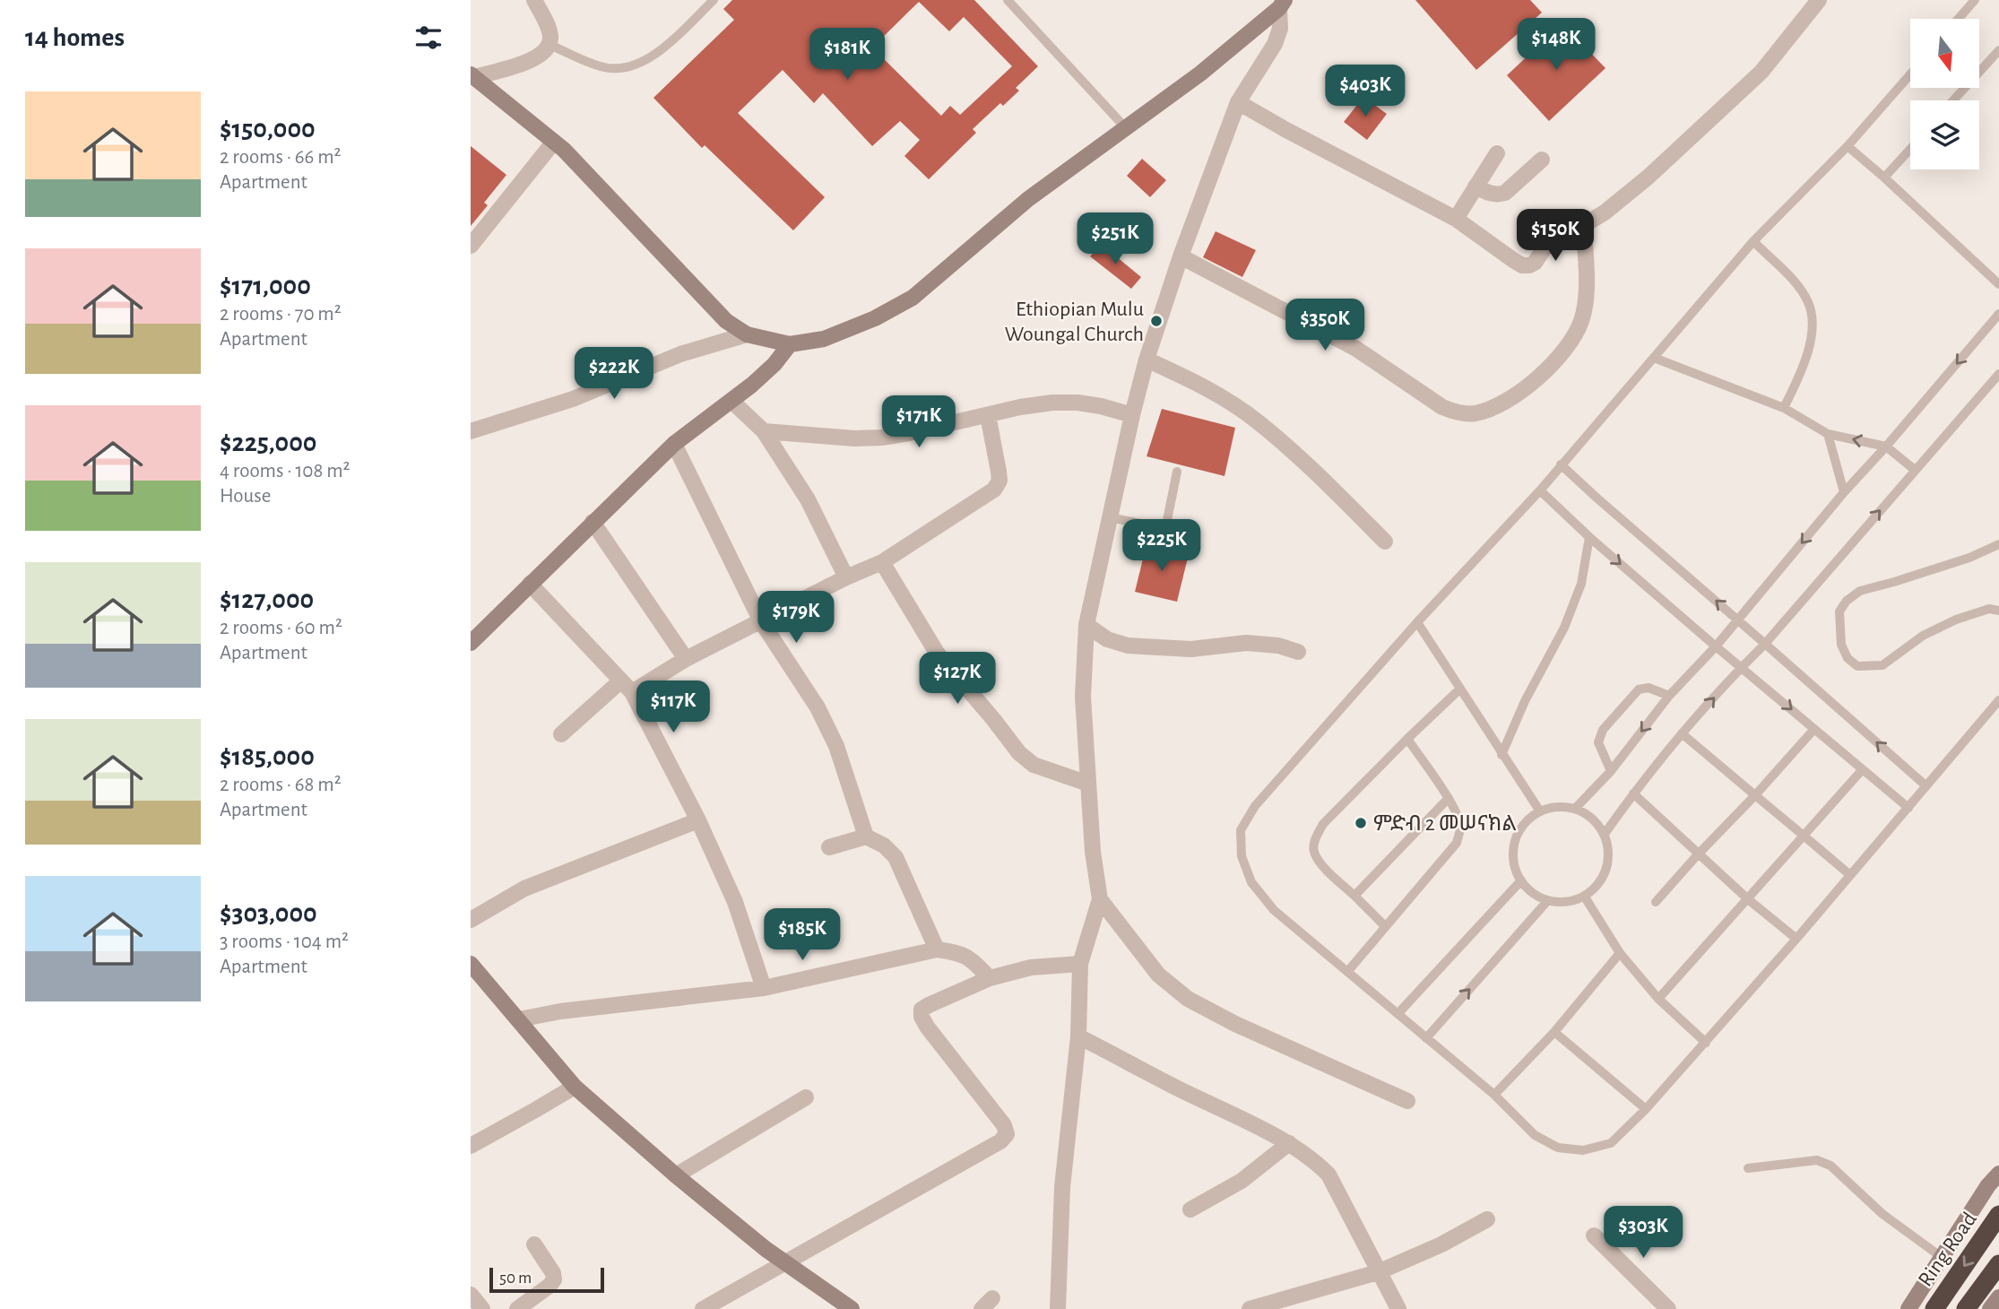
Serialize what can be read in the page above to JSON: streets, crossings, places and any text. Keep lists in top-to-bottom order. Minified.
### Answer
{"streets":{"highway":["Ring Road"]},"places":["Ethiopian Mulu Woungal Church","ምድብ 2 መሠናክል"],"scale_bar":"50 m","north":"bottom","page":{"heading":"14 homes","price":["$148K","$181K","$403K","$150K","$251K","$350K","$222K","$171K","$225K","$179K","$127K","$117K","$185K","$303K"],"list":[{"name":"$150,000","note":"2 rooms · 66 m² · Apartment"},{"name":"$171,000","note":"2 rooms · 70 m² · Apartment"},{"name":"$225,000","note":"4 rooms · 108 m² · House"},{"name":"$127,000","note":"2 rooms · 60 m² · Apartment"},{"name":"$185,000","note":"2 rooms · 68 m² · Apartment"},{"name":"$303,000","note":"3 rooms · 104 m² · Apartment"}],"scale":"50 m"}}
